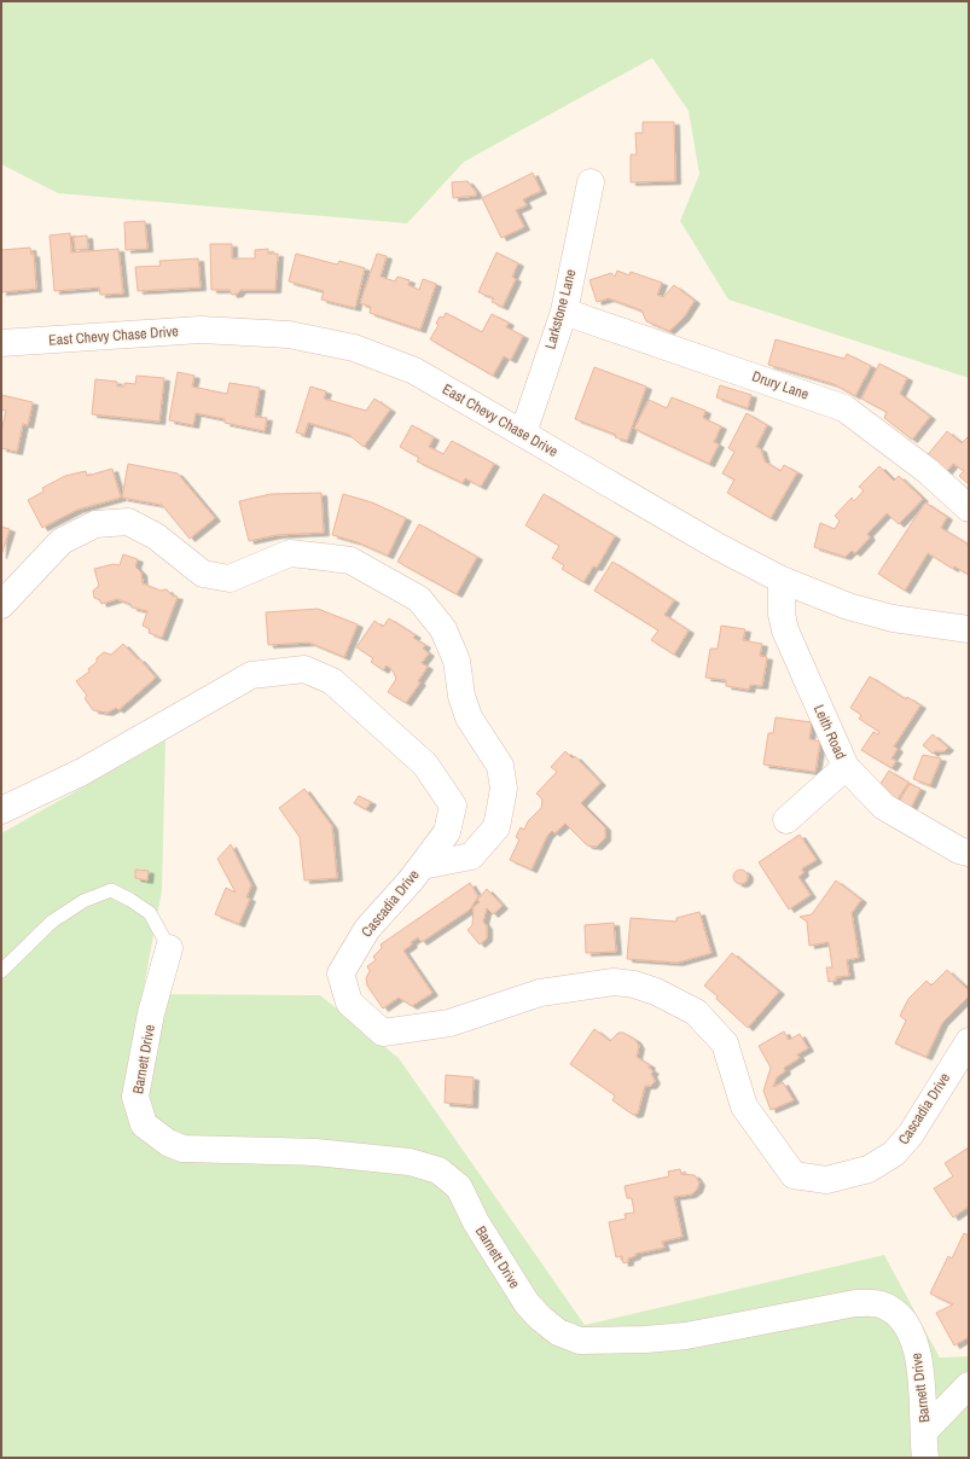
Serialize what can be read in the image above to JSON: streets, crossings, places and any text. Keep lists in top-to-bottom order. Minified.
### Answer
{"streets":{"street":["Larkstone Lane","East Chevy Chase Drive","Drury Lane","Leith Road","Cascadia Drive","Barnett Drive"]},"crossings":[["Larkstone Lane","East Chevy Chase Drive"],["Larkstone Lane","Drury Lane"],["East Chevy Chase Drive","Leith Road"]]}
